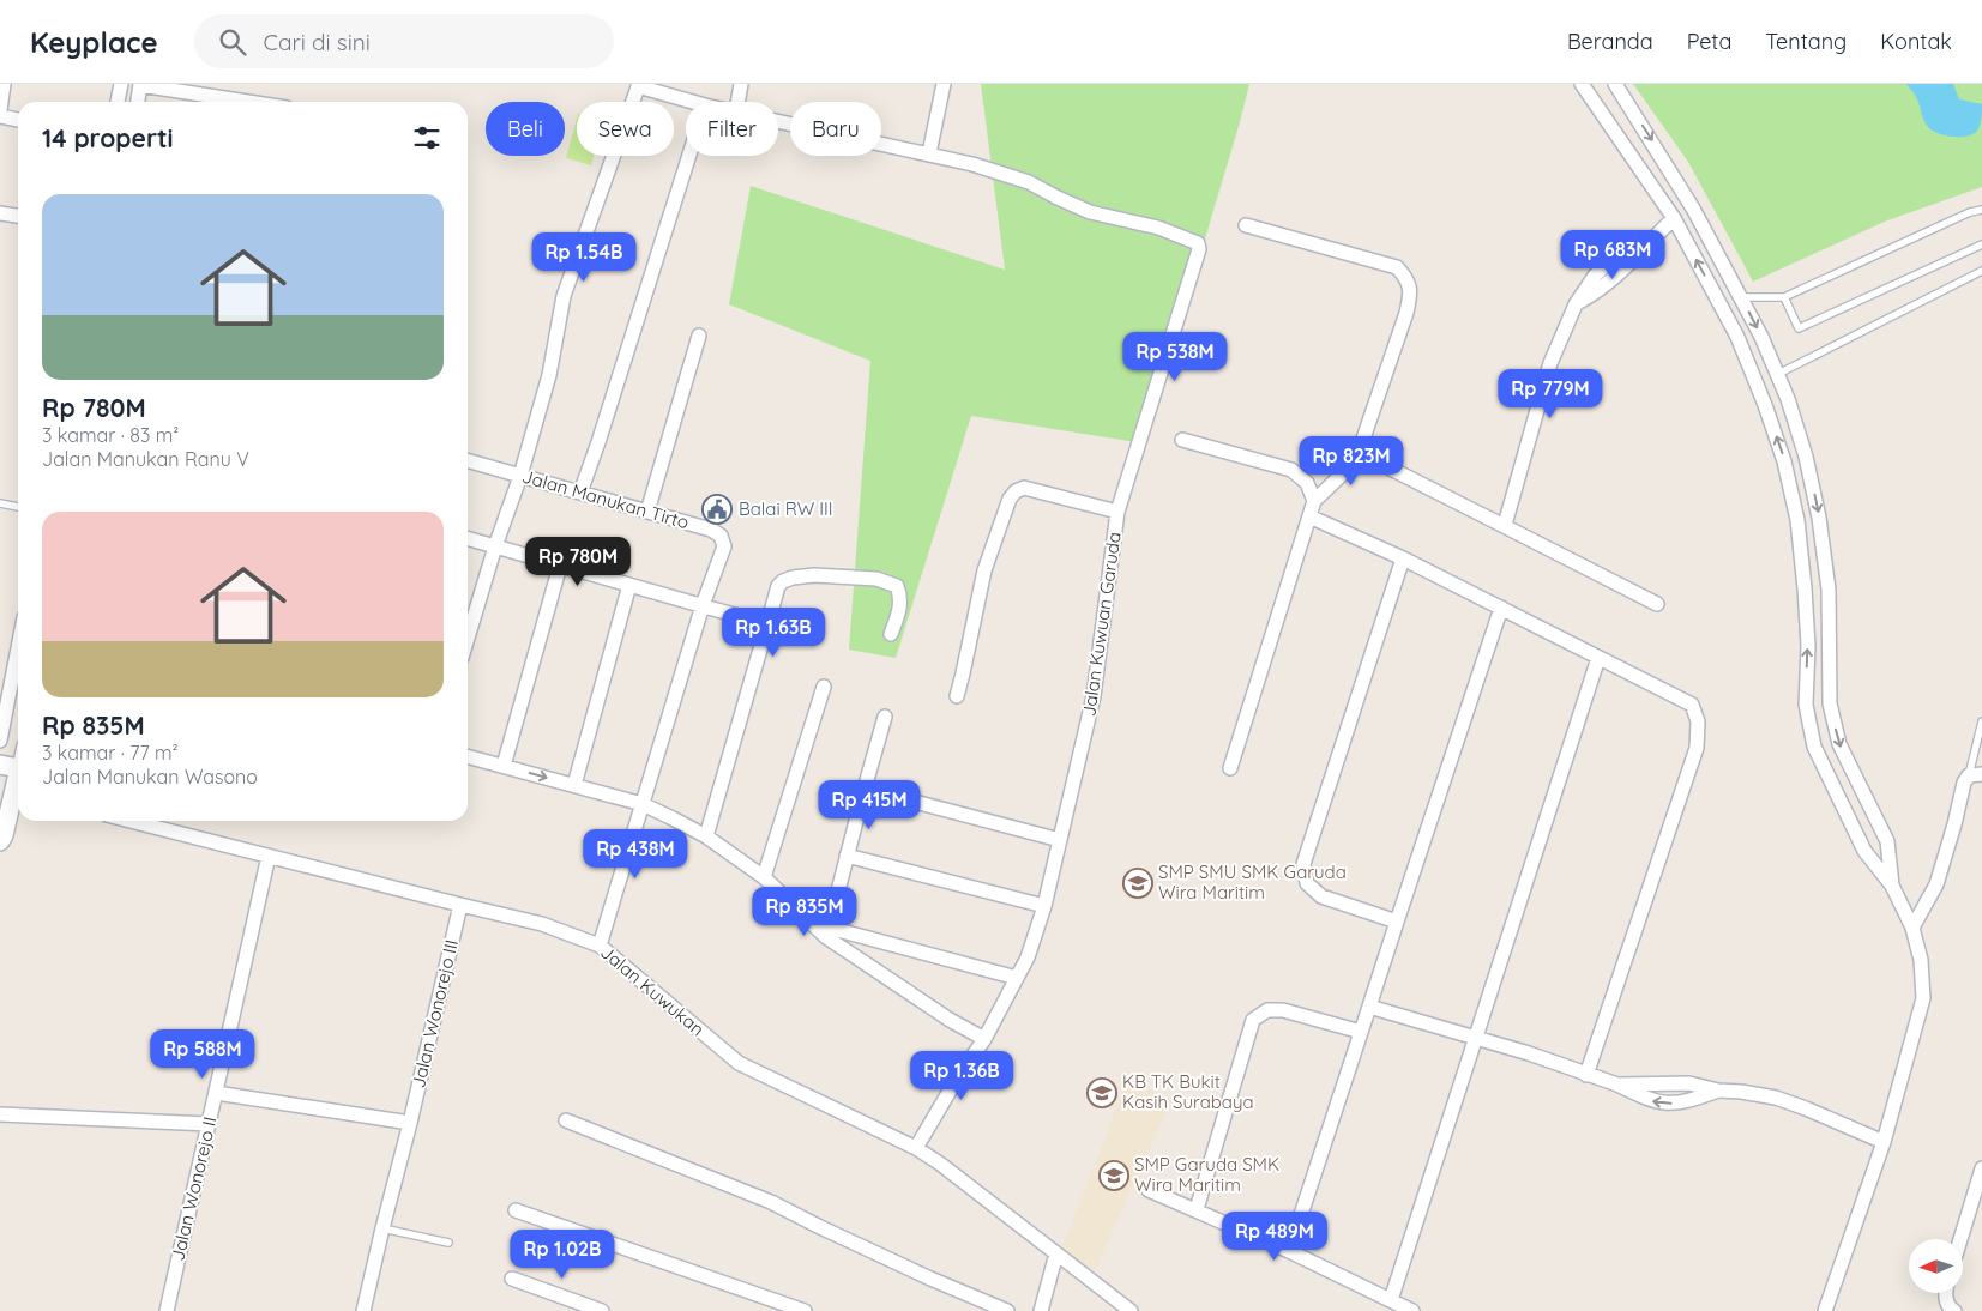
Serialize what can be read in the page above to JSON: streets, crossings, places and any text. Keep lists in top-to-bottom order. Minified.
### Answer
{"streets":{"street":["Jalan Manukan Tirto","Jalan Kuwuan Garuda","Jalan Kuwukan","Jalan Wonorejo III","Jalan Wonorejo II"]},"crossings":[["Jalan Manukan Tirto","Jalan Kuwukan"],["Jalan Kuwuan Garuda","Jalan Kuwukan"],["Jalan Kuwukan","Jalan Wonorejo III"],["Jalan Kuwukan","Jalan Wonorejo II"]],"places":{"public building":["Balai RW III"],"school or university":["SMP SMU SMK Garuda Wira Maritim","KB TK Bukit Kasih Surabaya","SMP Garuda SMK Wira Maritim"]},"north":"left","page":{"header":"Keyplace","search":"Cari di sini","nav":["Beranda","Peta","Tentang","Kontak"],"chip":["Beli","Sewa","Filter","Baru"],"heading":"14 properti","list":[{"name":"Rp 780M","note":"3 kamar · 83 m² · Jalan Manukan Ranu V"},{"name":"Rp 835M","note":"3 kamar · 77 m² · Jalan Manukan Wasono"}],"price":["Rp 683M","Rp 1.54B","Rp 538M","Rp 779M","Rp 823M","Rp 780M","Rp 1.63B","Rp 415M","Rp 438M","Rp 835M","Rp 588M","Rp 1.36B","Rp 489M","Rp 1.02B"]}}
